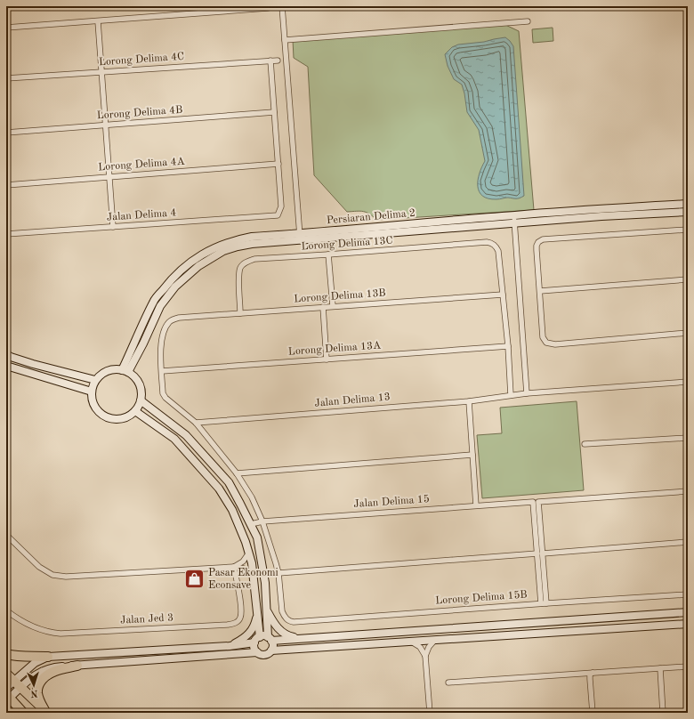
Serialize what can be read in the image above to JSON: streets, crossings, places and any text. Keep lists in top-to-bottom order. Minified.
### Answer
{"streets":{"street":["Lorong Delima 4C","Lorong Delima 4B","Lorong Delima 4A","Jalan Delima 4","Persiaran Delima 2","Lorong Delima 13C","Lorong Delima 13B","Lorong Delima 13A","Jalan Delima 13","Jalan Delima 15","Lorong Delima 15B","Jalan Jed 3"]},"crossings":[["Lorong Delima 4A","Jalan Delima 4"],["Lorong Delima 13C","Lorong Delima 13B"],["Lorong Delima 13B","Lorong Delima 13A"]],"places":{"shop":["Pasar Ekonomi Econsave"]},"north":"bottom"}
